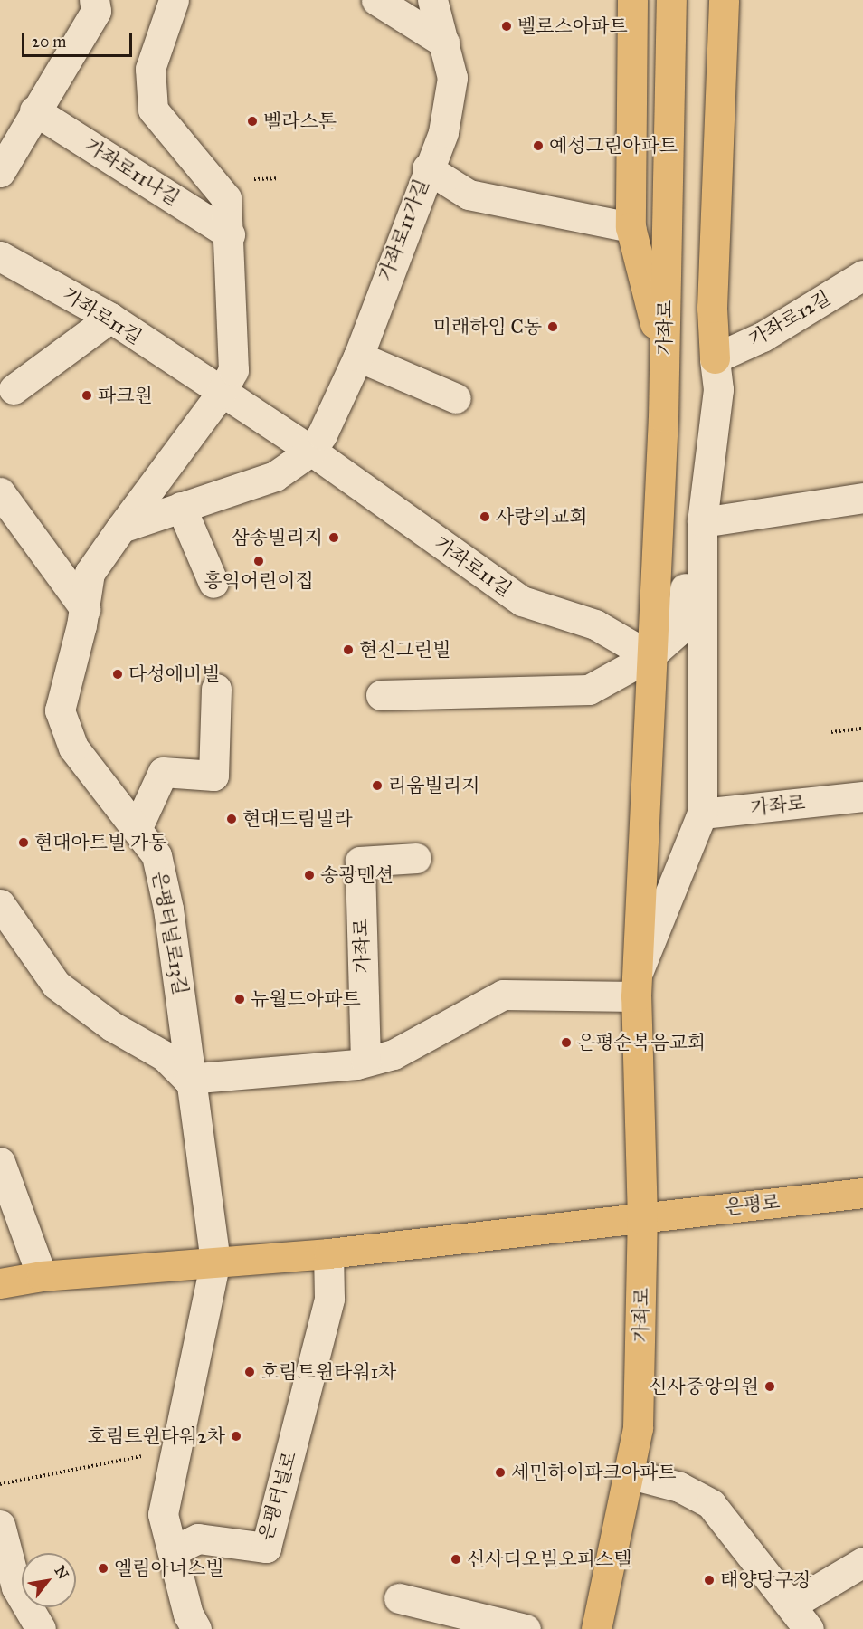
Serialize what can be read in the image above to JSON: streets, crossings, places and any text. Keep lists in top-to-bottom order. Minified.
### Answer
{"streets":{"main road":["가좌로","은평로"],"street":["가좌로11나길","가좌로11가길","가좌로11길","가좌로12길","은평터널로13길","은평터널로"]},"crossings":[["가좌로11나길","가좌로11길"],["가좌로11가길","가좌로11길"],["가좌로11길","가좌로"],["가좌로","은평로"]],"places":["벨로스아파트","벨라스톤","예성그린아파트","미래하임 C동","파크원","사랑의교회","삼송빌리지","홍익어린이집","현진그린빌","다성에버빌","리움빌리지","현대드림빌라","현대아트빌 가동","송광맨션","뉴월드아파트","은평순복음교회","호림트윈타워1차","신사중앙의원","호림트윈타워2차","세민하이파크아파트","신사디오빌오피스텔","엘림아너스빌","태양당구장"],"scale_bar":"20 m","north":"top right"}
